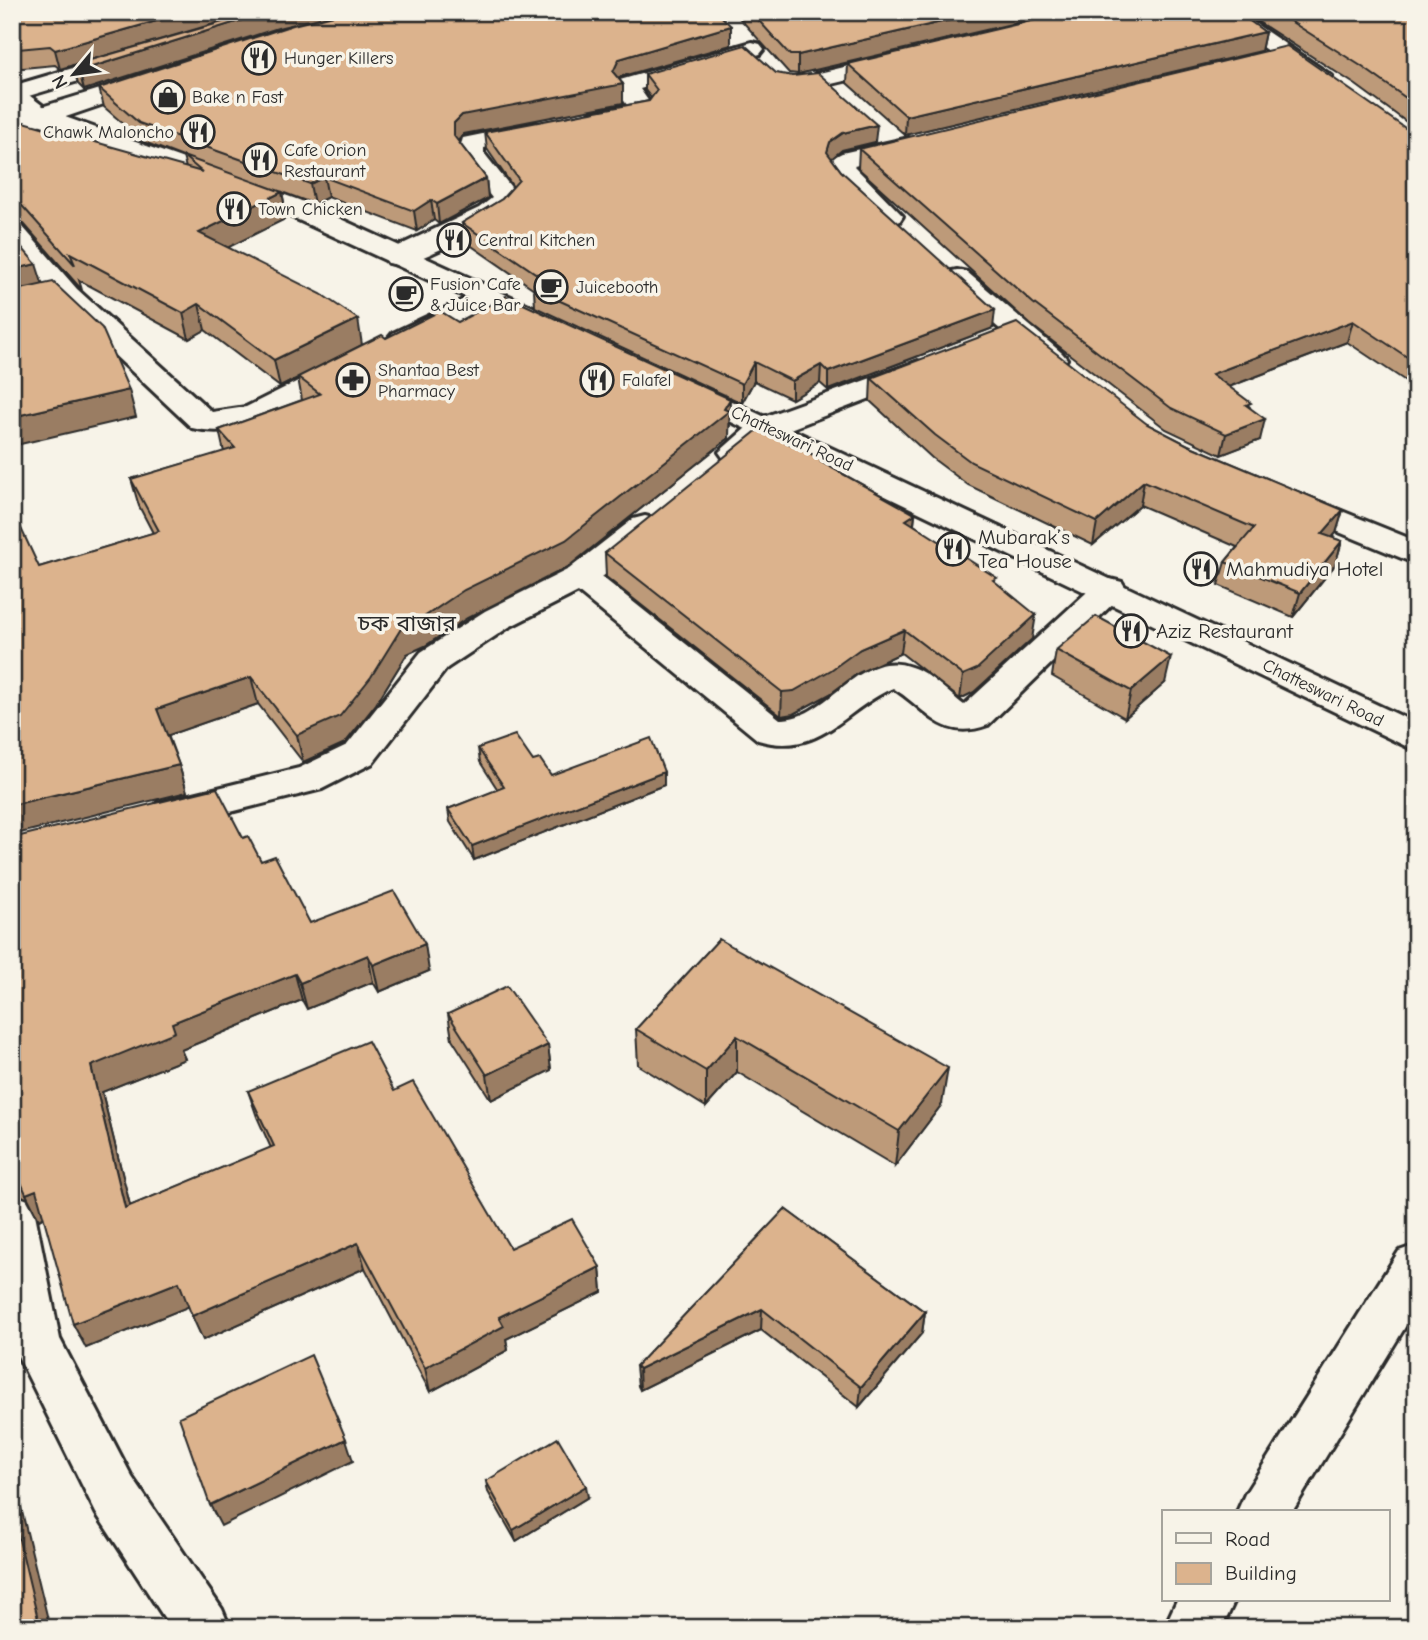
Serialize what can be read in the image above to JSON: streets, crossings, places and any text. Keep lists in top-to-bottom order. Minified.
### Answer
{"streets":{"street":["Chatteswari Road"]},"districts":["চক বাজার"],"places":{"restaurant":["Hunger Killers","Chawk Maloncho","Cafe Orion Restaurant","Town Chicken","Central Kitchen","Falafel","Mubarak’s Tea House","Mahmudiya Hotel","Aziz Restaurant"],"shop":["Bake n Fast"],"cafe":["Juicebooth","Fusion Cafe & Juice Bar"],"pharmacy":["Shantaa Best Pharmacy"]},"legend":["Road","Building"],"north":"bottom left"}
